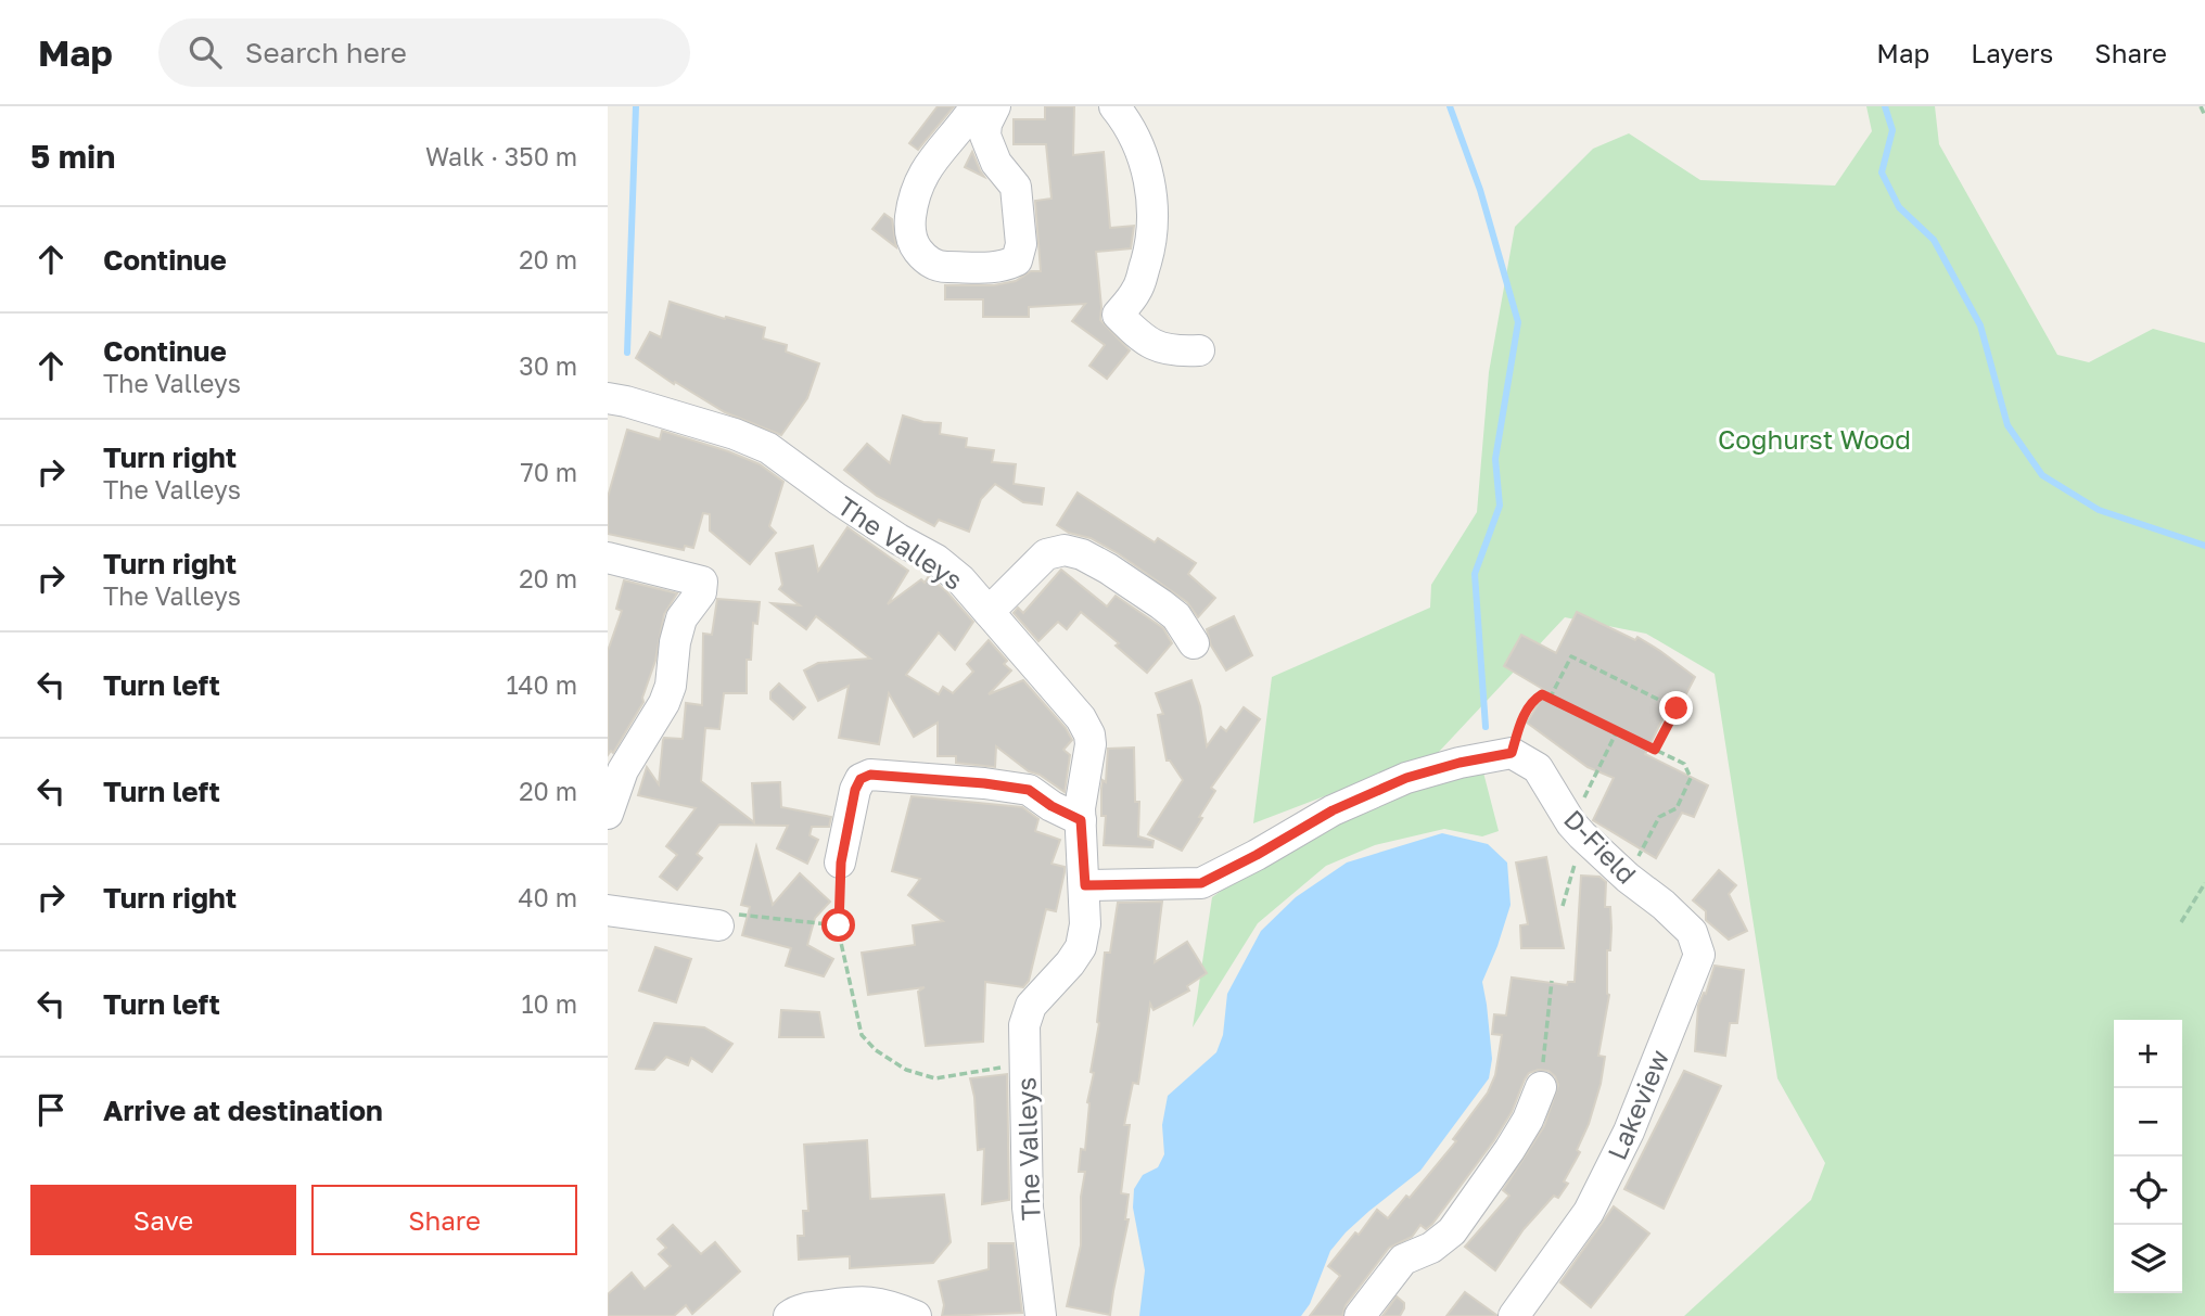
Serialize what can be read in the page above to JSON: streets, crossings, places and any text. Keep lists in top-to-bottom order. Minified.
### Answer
{"streets":{"street":["The Valleys","D-Field","Lakeview"]},"crossings":[["D-Field","Lakeview"]],"parks":["Coghurst Wood"],"page":{"header":"Map","search":"Search here","nav":["Map","Layers","Share"],"heading":["5 min","Walk · 350 m"],"list":[["Continue","20 m"],["Continue","The Valleys","30 m"],["Turn right","The Valleys","70 m"],["Turn right","The Valleys","20 m"],["Turn left","140 m"],["Turn left","20 m"],["Turn right","40 m"],["Turn left","10 m"],"Arrive at destination"],"map_buttons":["+","−"],"buttons":["Save","Share"]}}
